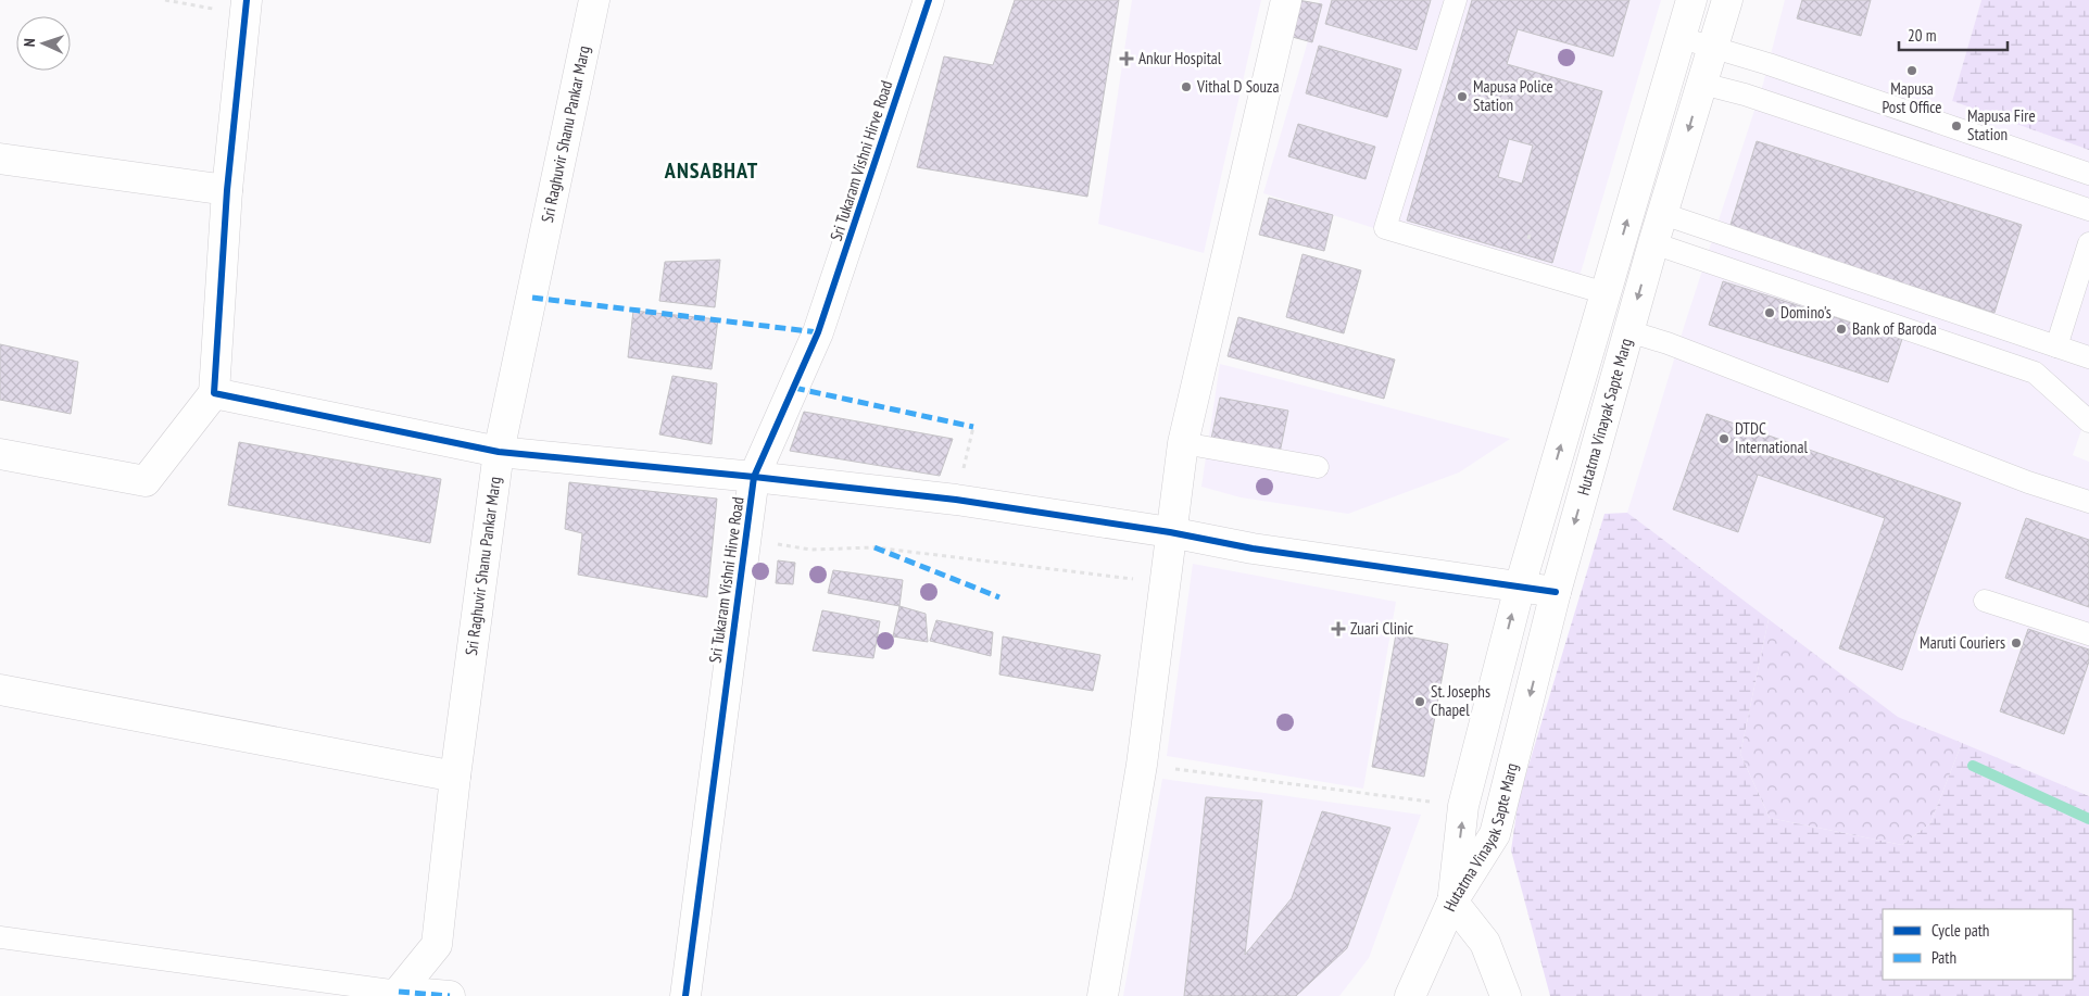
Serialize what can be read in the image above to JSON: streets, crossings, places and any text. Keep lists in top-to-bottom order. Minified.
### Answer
{"streets":{"street":["Sri Raghuvir Shanu Pankar Marg","Sri Tukaram Vishni Hirve Road","Hutatma Vinayak Sapte Marg"]},"districts":["ANSABHAT"],"places":{"health":["Ankur Hospital","Zuari Clinic"],"other":["Mapusa Post Office","Vithal D Souza","Mapusa Police Station","Mapusa Fire Station","Domino's","Bank of Baroda","DTDC International","Maruti Couriers","St. Josephs Chapel"]},"legend":["Cycle path","Path"],"scale_bar":"20 m","north":"left"}
